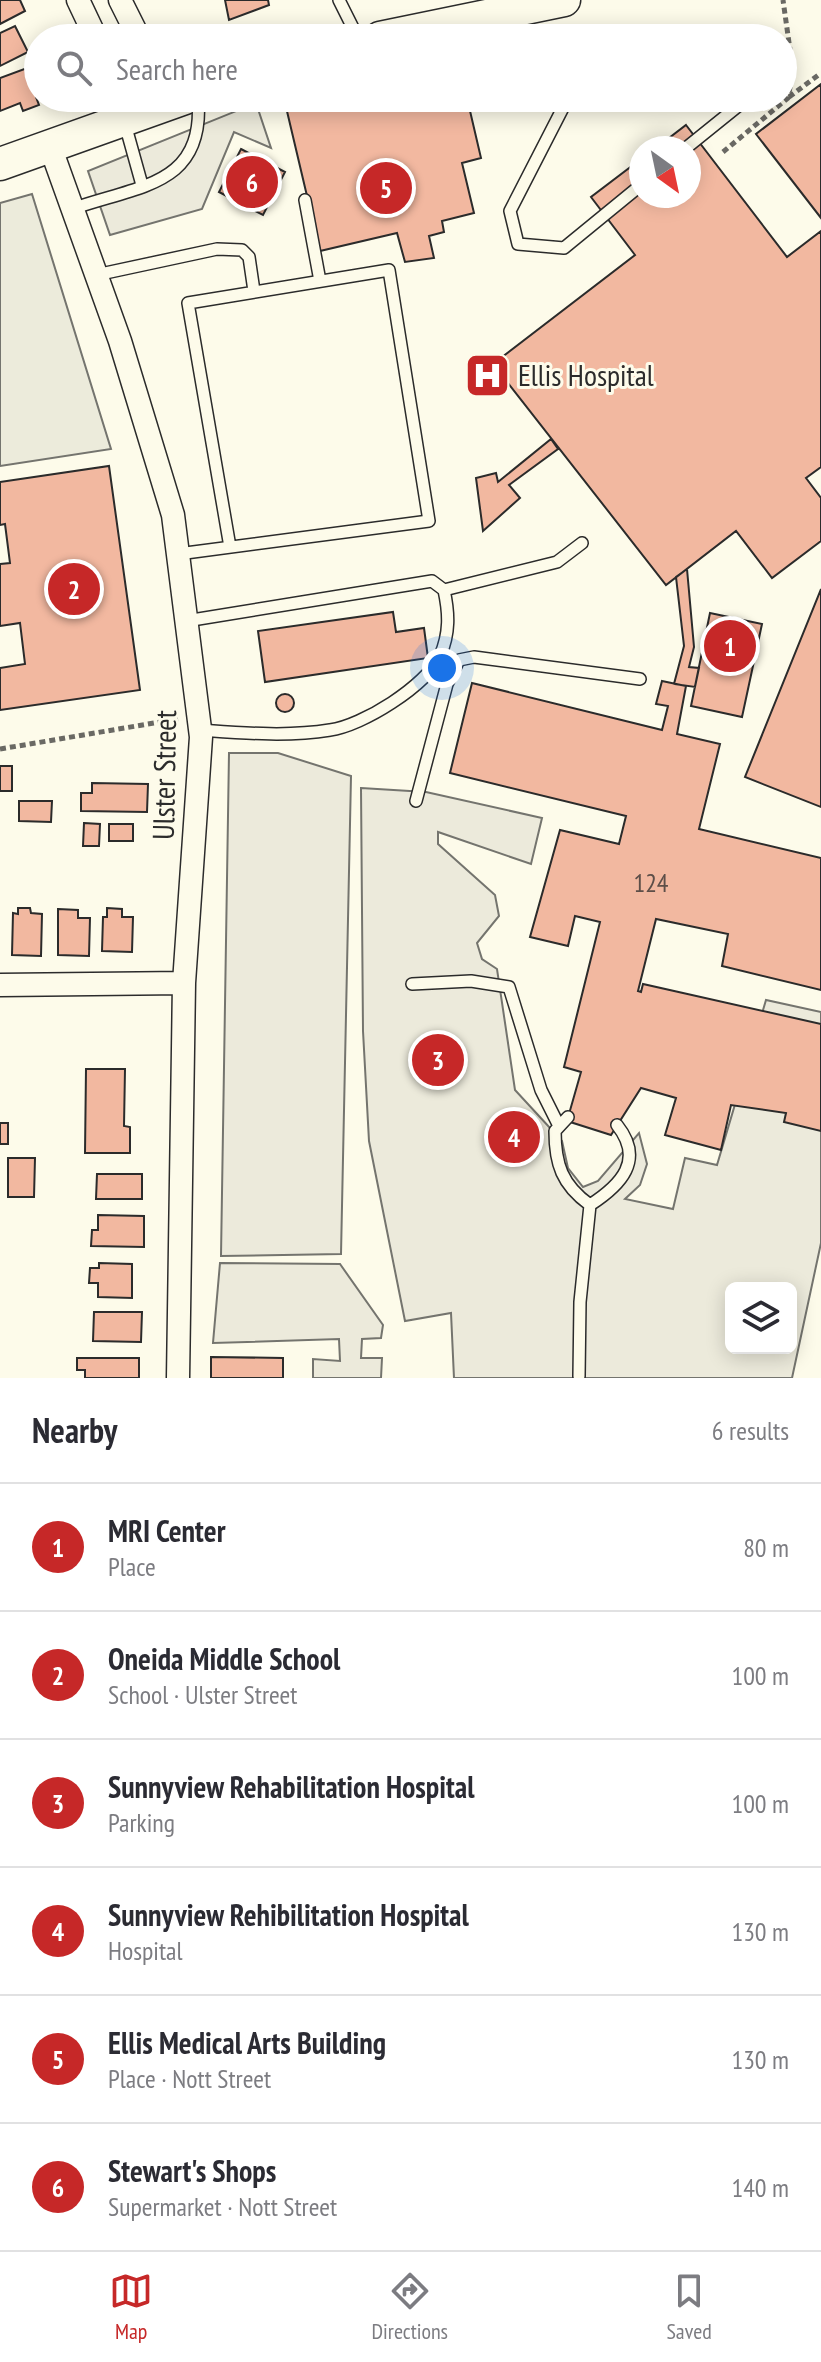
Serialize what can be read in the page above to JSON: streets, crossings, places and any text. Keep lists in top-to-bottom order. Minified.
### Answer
{"streets":{"street":["Ulster Street"]},"places":{"hospital":["Ellis Hospital"]},"house_numbers":["124"],"north":"bottom right","page":{"search":"Search here","pins":["6","5","2","1","3","4"],"heading":["Nearby","6 results"],"list":[{"mark":"1","name":"MRI Center","note":"Place","value":"80 m"},{"mark":"2","name":"Oneida Middle School","note":"School · Ulster Street","value":"100 m"},{"mark":"3","name":"Sunnyview Rehabilitation Hospital","note":"Parking","value":"100 m"},{"mark":"4","name":"Sunnyview Rehibilitation Hospital","note":"Hospital","value":"130 m"},{"mark":"5","name":"Ellis Medical Arts Building","note":"Place · Nott Street","value":"130 m"},{"mark":"6","name":"Stewart's Shops","note":"Supermarket · Nott Street","value":"140 m"}],"nav":["Map","Directions","Saved"]}}
